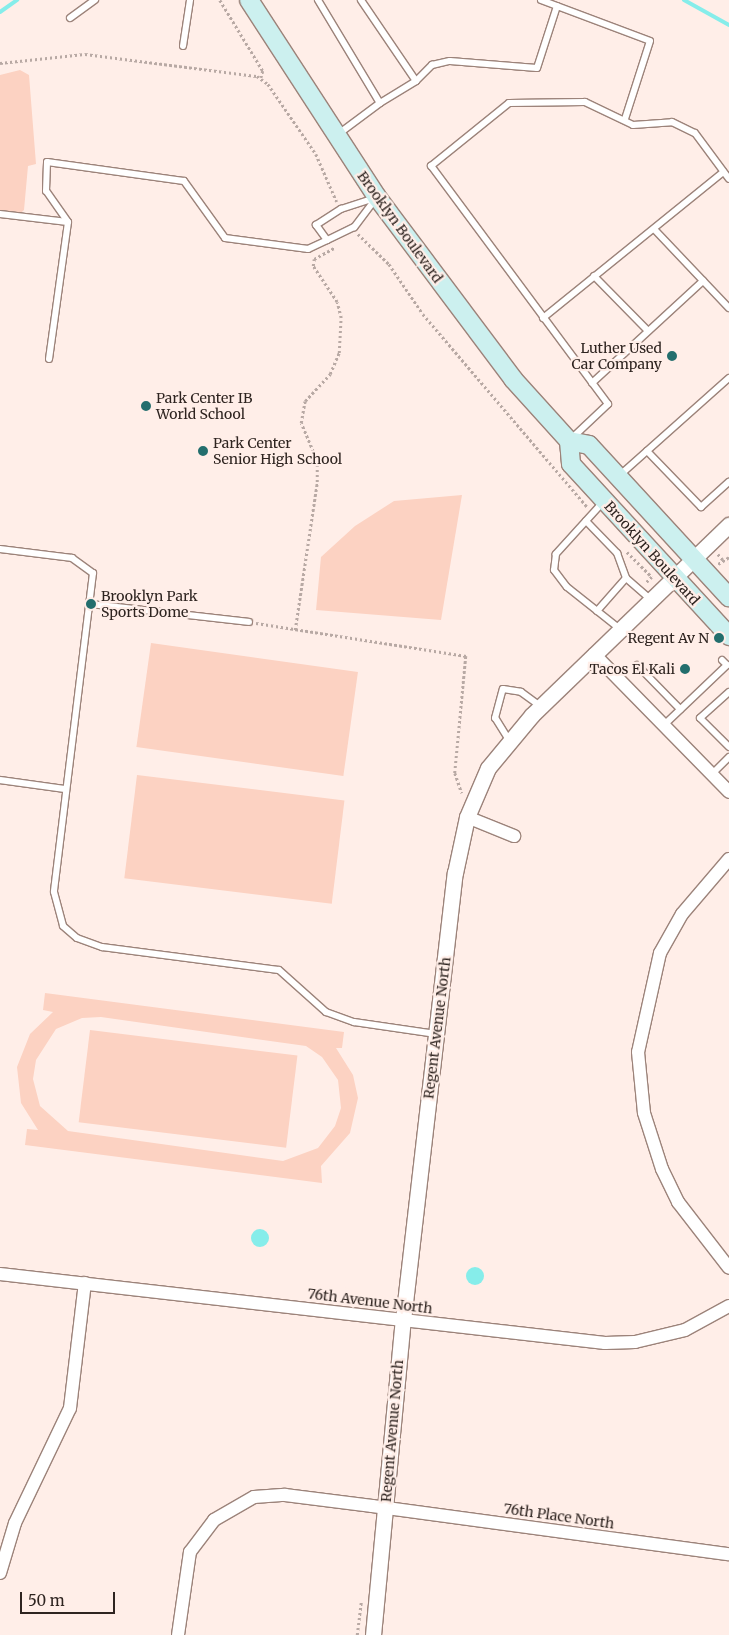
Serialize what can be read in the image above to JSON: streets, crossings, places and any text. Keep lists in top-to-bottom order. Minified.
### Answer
{"streets":{"main road":["Brooklyn Boulevard"],"street":["Regent Avenue North","76th Avenue North","76th Place North"]},"crossings":[["Brooklyn Boulevard","Regent Avenue North"],["Regent Avenue North","76th Avenue North"],["Regent Avenue North","76th Place North"]],"places":["Luther Used Car Company","Park Center IB World School","Park Center Senior High School","Brooklyn Park Sports Dome","Regent Av N","Tacos El Kali"],"scale_bar":"50 m"}
